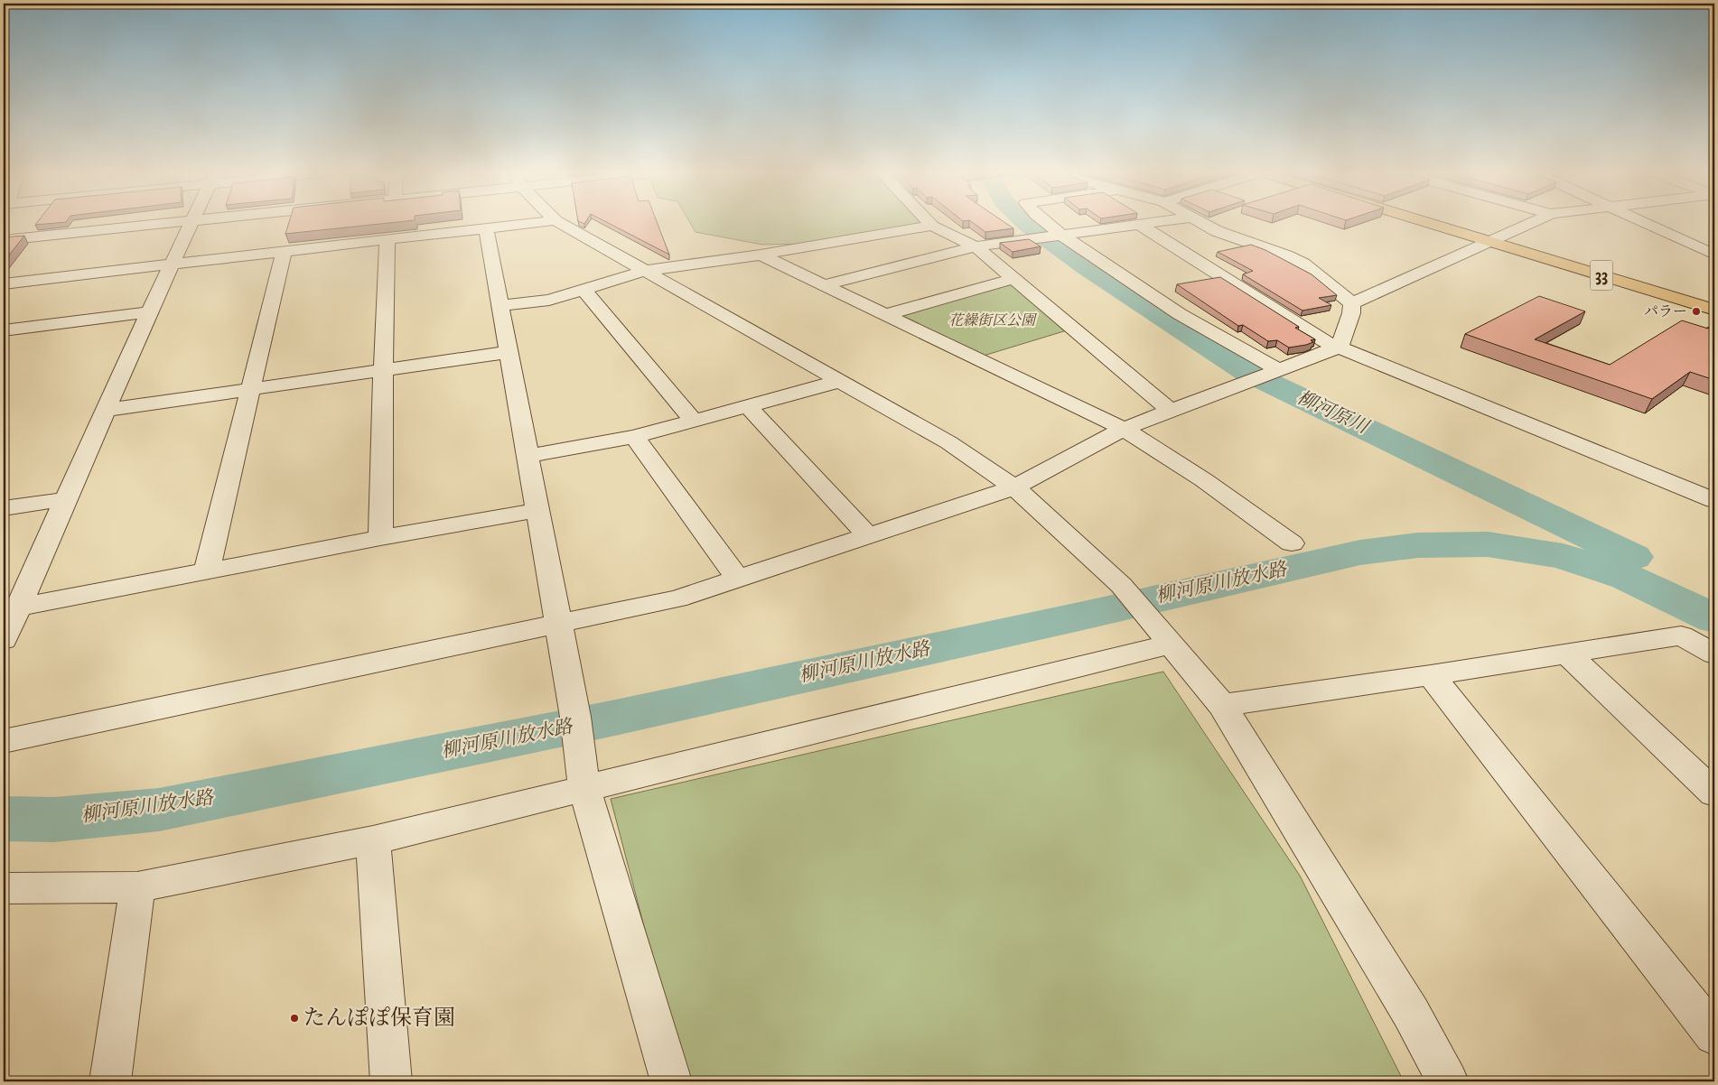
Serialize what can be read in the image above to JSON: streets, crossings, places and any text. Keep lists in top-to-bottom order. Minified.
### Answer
{"streets":{"main road":["33"]},"water":["柳河原川","柳河原川放水路"],"parks":["花繰街区公園"],"places":["パラー","たんぽぽ保育園"]}
